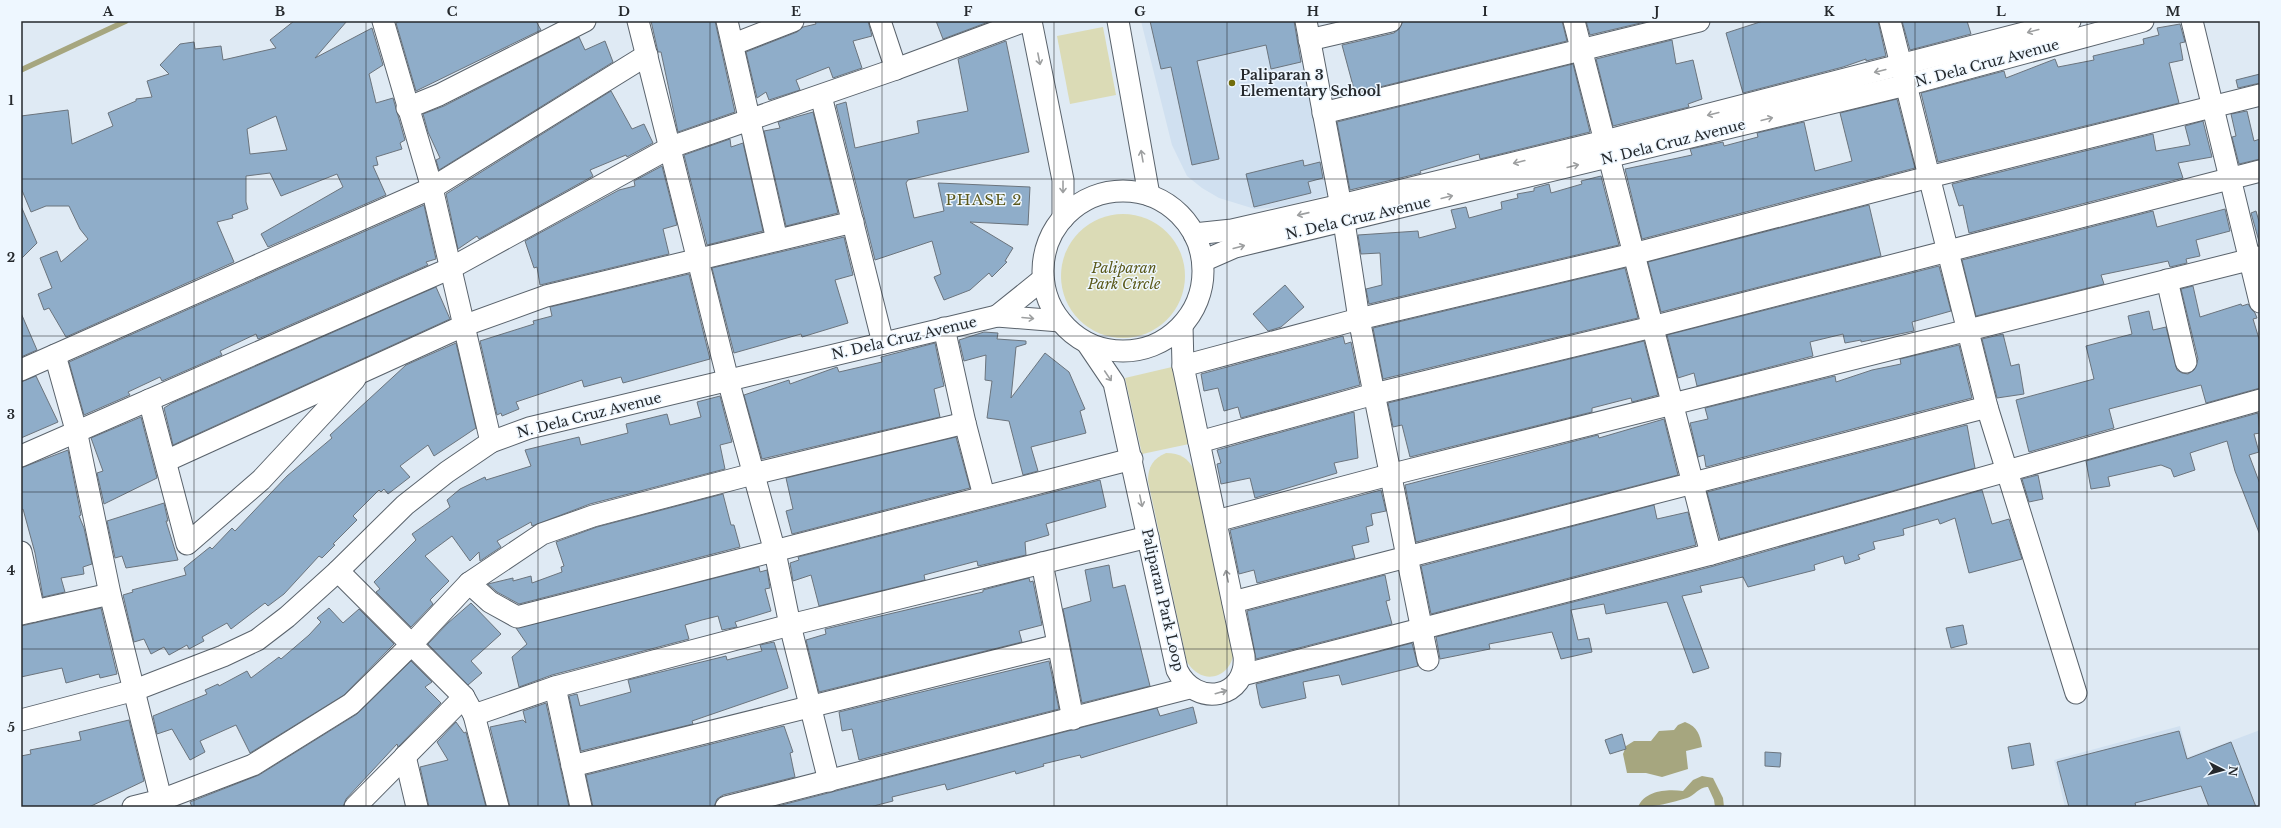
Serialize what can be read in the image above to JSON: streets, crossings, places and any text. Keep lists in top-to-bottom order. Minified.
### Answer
{"streets":{"street":["N. Dela Cruz Avenue","Paliparan Park Loop"]},"districts":["PHASE 2"],"parks":["Paliparan Park Circle"],"places":["Paliparan 3 Elementary School"],"north":"right","grid":{"columns":["A","B","C","D","E","F","G","H","I","J","K","L","M"],"rows":["1","2","3","4","5"]}}
